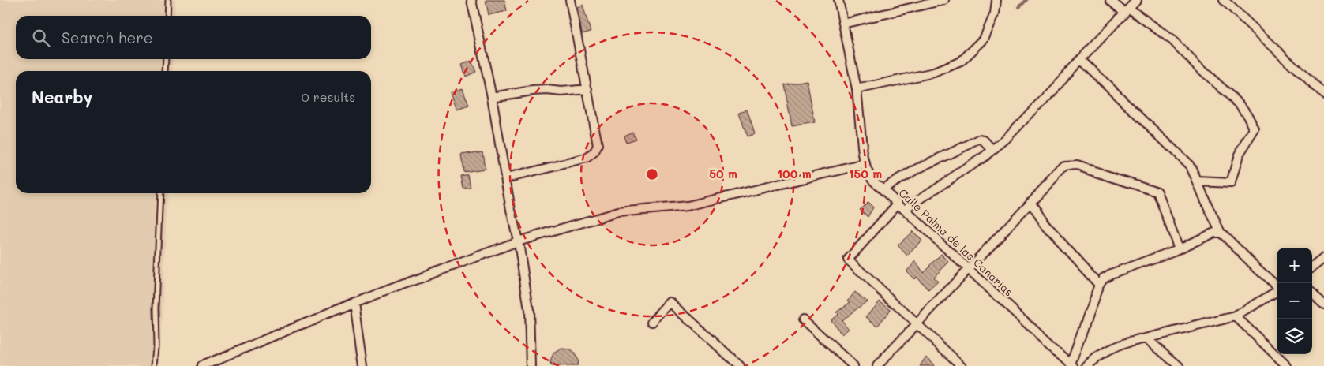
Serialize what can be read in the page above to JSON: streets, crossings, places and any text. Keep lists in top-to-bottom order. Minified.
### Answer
{"streets":{"street":["Calle Palma de las Canarias"]},"page":{"search":"Search here","heading":["Nearby","0 results"],"map_buttons":["+","−"]},"rings":["50 m","100 m","150 m"]}
